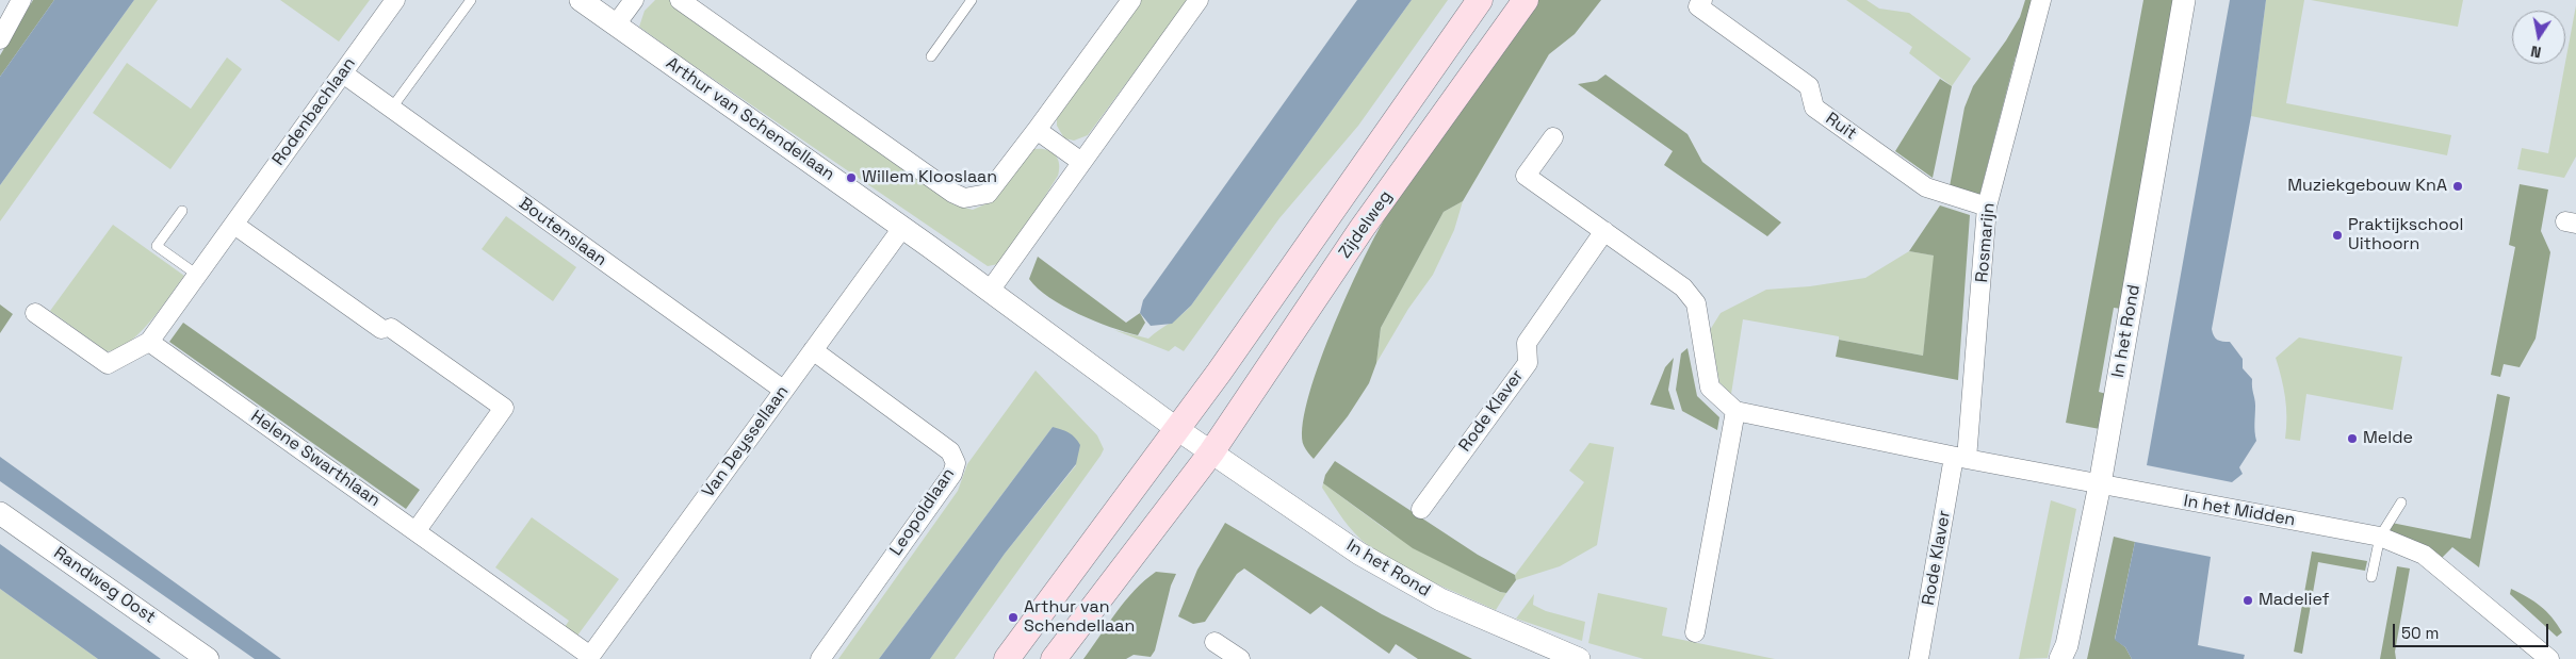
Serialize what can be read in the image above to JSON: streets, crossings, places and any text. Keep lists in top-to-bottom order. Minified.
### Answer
{"streets":{"main road":["Zijdelweg"],"street":["Rodenbachlaan","Arthur van Schendellaan","Ruit","Boutenslaan","Rosmarijn","In het Rond","Rode Klaver","Van Deyssellaan","Helene Swarthlaan","In het Midden","Leopoldlaan","Randweg Oost"]},"crossings":[["Rodenbachlaan","Boutenslaan"],["Rodenbachlaan","Helene Swarthlaan"],["Arthur van Schendellaan","Zijdelweg"],["Arthur van Schendellaan","Van Deyssellaan"],["Ruit","Rosmarijn"],["Zijdelweg","In het Rond"],["Boutenslaan","Van Deyssellaan"],["Rosmarijn","Rode Klaver"],["In het Rond","In het Midden"],["Van Deyssellaan","Helene Swarthlaan"],["Van Deyssellaan","Leopoldlaan"]],"places":["Willem Klooslaan","Muziekgebouw KnA","Praktijkschool Uithoorn","Melde","Madelief","Arthur van Schendellaan"],"scale_bar":"50 m","north":"bottom"}
